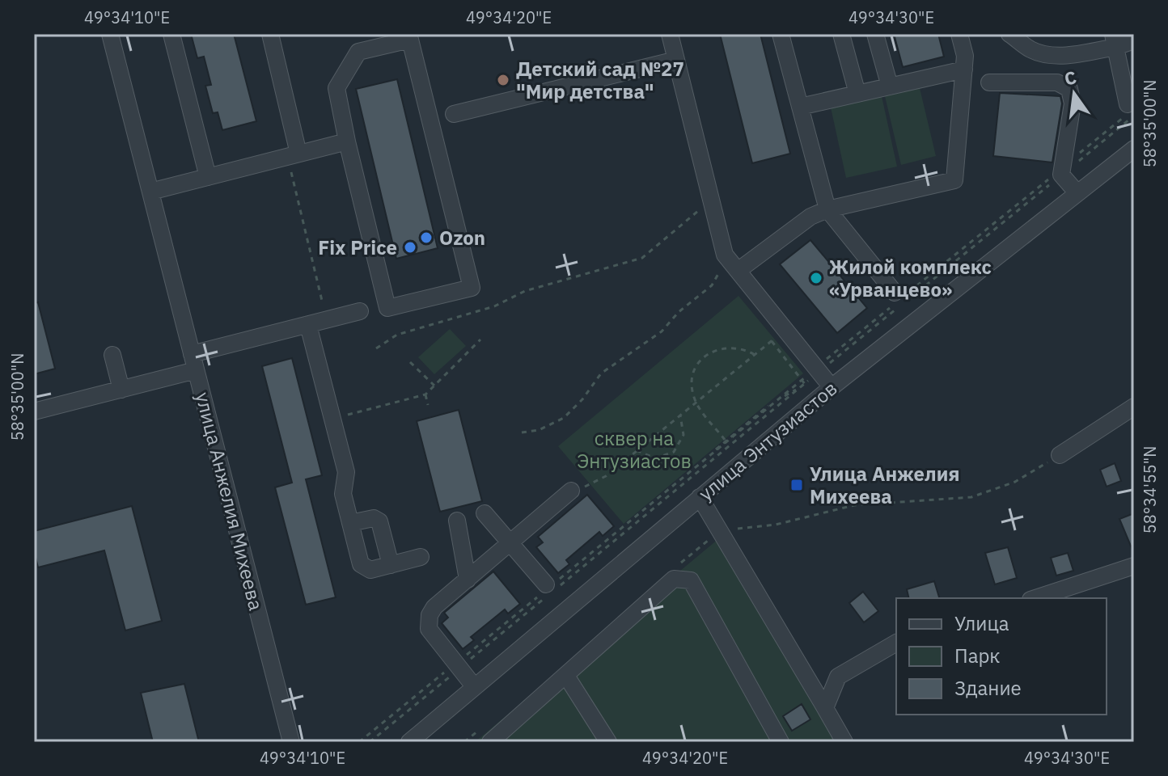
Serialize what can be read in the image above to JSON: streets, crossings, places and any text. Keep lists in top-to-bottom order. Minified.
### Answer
{"streets":{"street":["улица Энтузиастов","улица Анжелия Михеева"]},"parks":["сквер на Энтузиастов"],"places":{"other":["Детский сад №27 \"Мир детства\"","Ozon","Fix Price","Жилой комплекс «Урванцево»"],"transit":["Улица Анжелия Михеева"]},"legend":["Улица","Парк","Здание"],"north":"top","coordinates":["49°34'10\"E","49°34'20\"E","49°34'30\"E","58°35'00\"N","58°34'55\"N"]}
